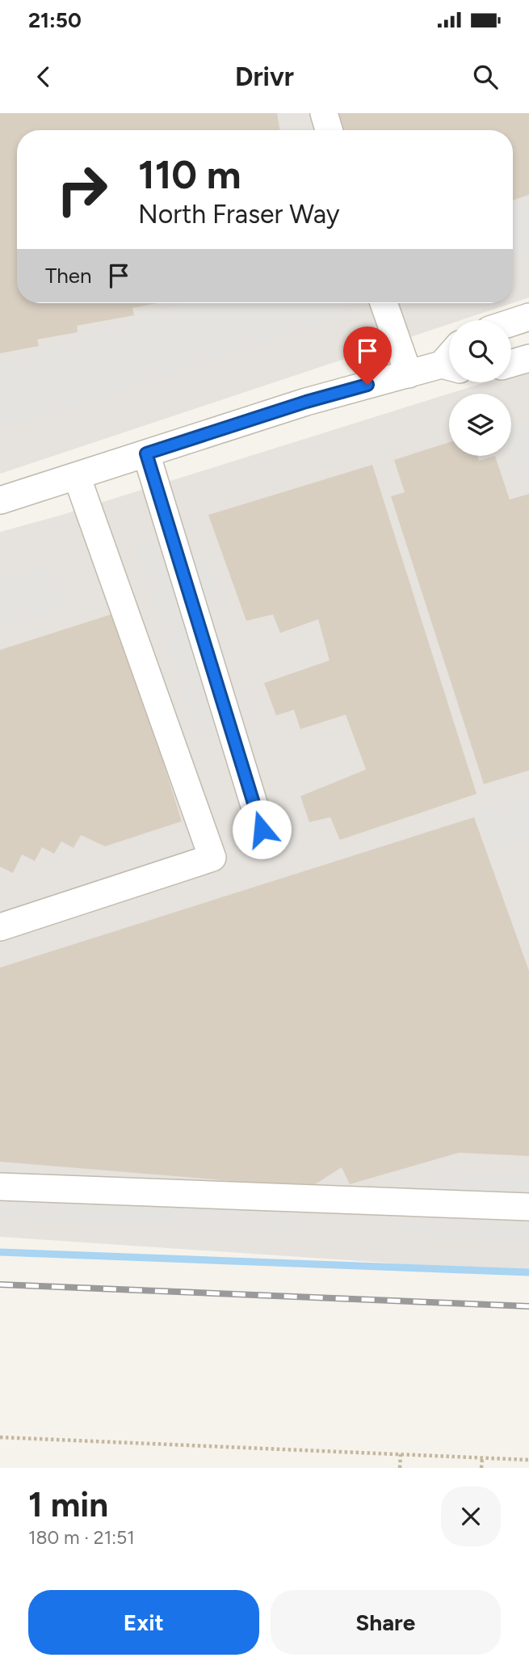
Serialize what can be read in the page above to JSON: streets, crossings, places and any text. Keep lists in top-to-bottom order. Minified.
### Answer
{"page":{"status":"21:50","header":"Drivr","turn":["110 m","North Fraser Way"],"then":"Then","heading":["1 min","180 m · 21:51"],"buttons":["Exit","Share"]}}
